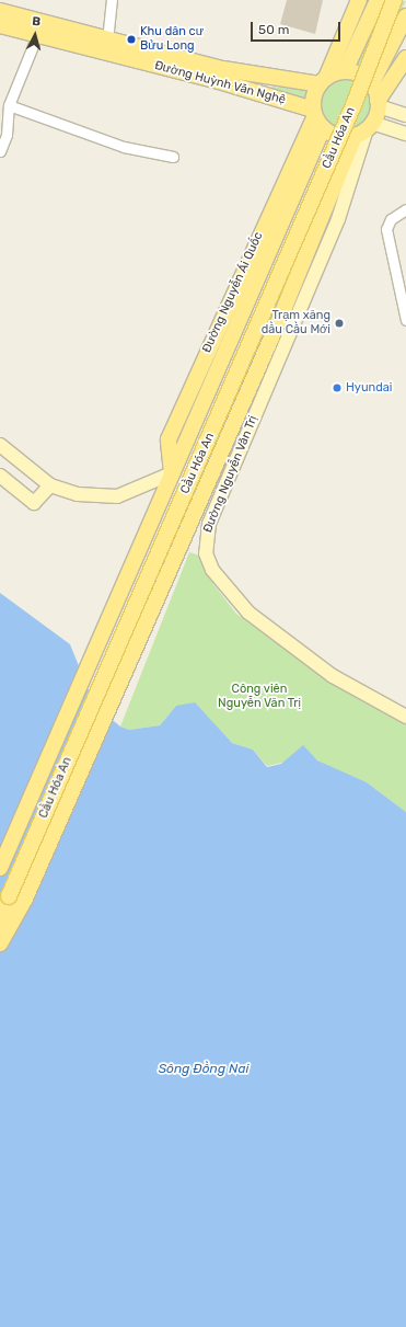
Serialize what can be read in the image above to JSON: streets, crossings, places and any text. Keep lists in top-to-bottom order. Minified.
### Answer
{"streets":{"main road":["Đường Huỳnh Văn Nghệ","Cầu Hóa An","Đường Nguyễn Ái Quốc"],"street":["Đường Nguyễn Văn Trị"]},"crossings":[["Đường Huỳnh Văn Nghệ","Đường Nguyễn Ái Quốc"],["Đường Huỳnh Văn Nghệ","Đường Nguyễn Văn Trị"],["Cầu Hóa An","Đường Nguyễn Ái Quốc"],["Đường Nguyễn Ái Quốc","Đường Nguyễn Văn Trị"]],"water":["Sông Đồng Nai"],"parks":["Công viên Nguyễn Văn Trị"],"places":["Khu dân cư Bửu Long","Trạm xăng dầu Cầu Mới","Hyundai"],"scale_bar":"50 m","north":"top"}
